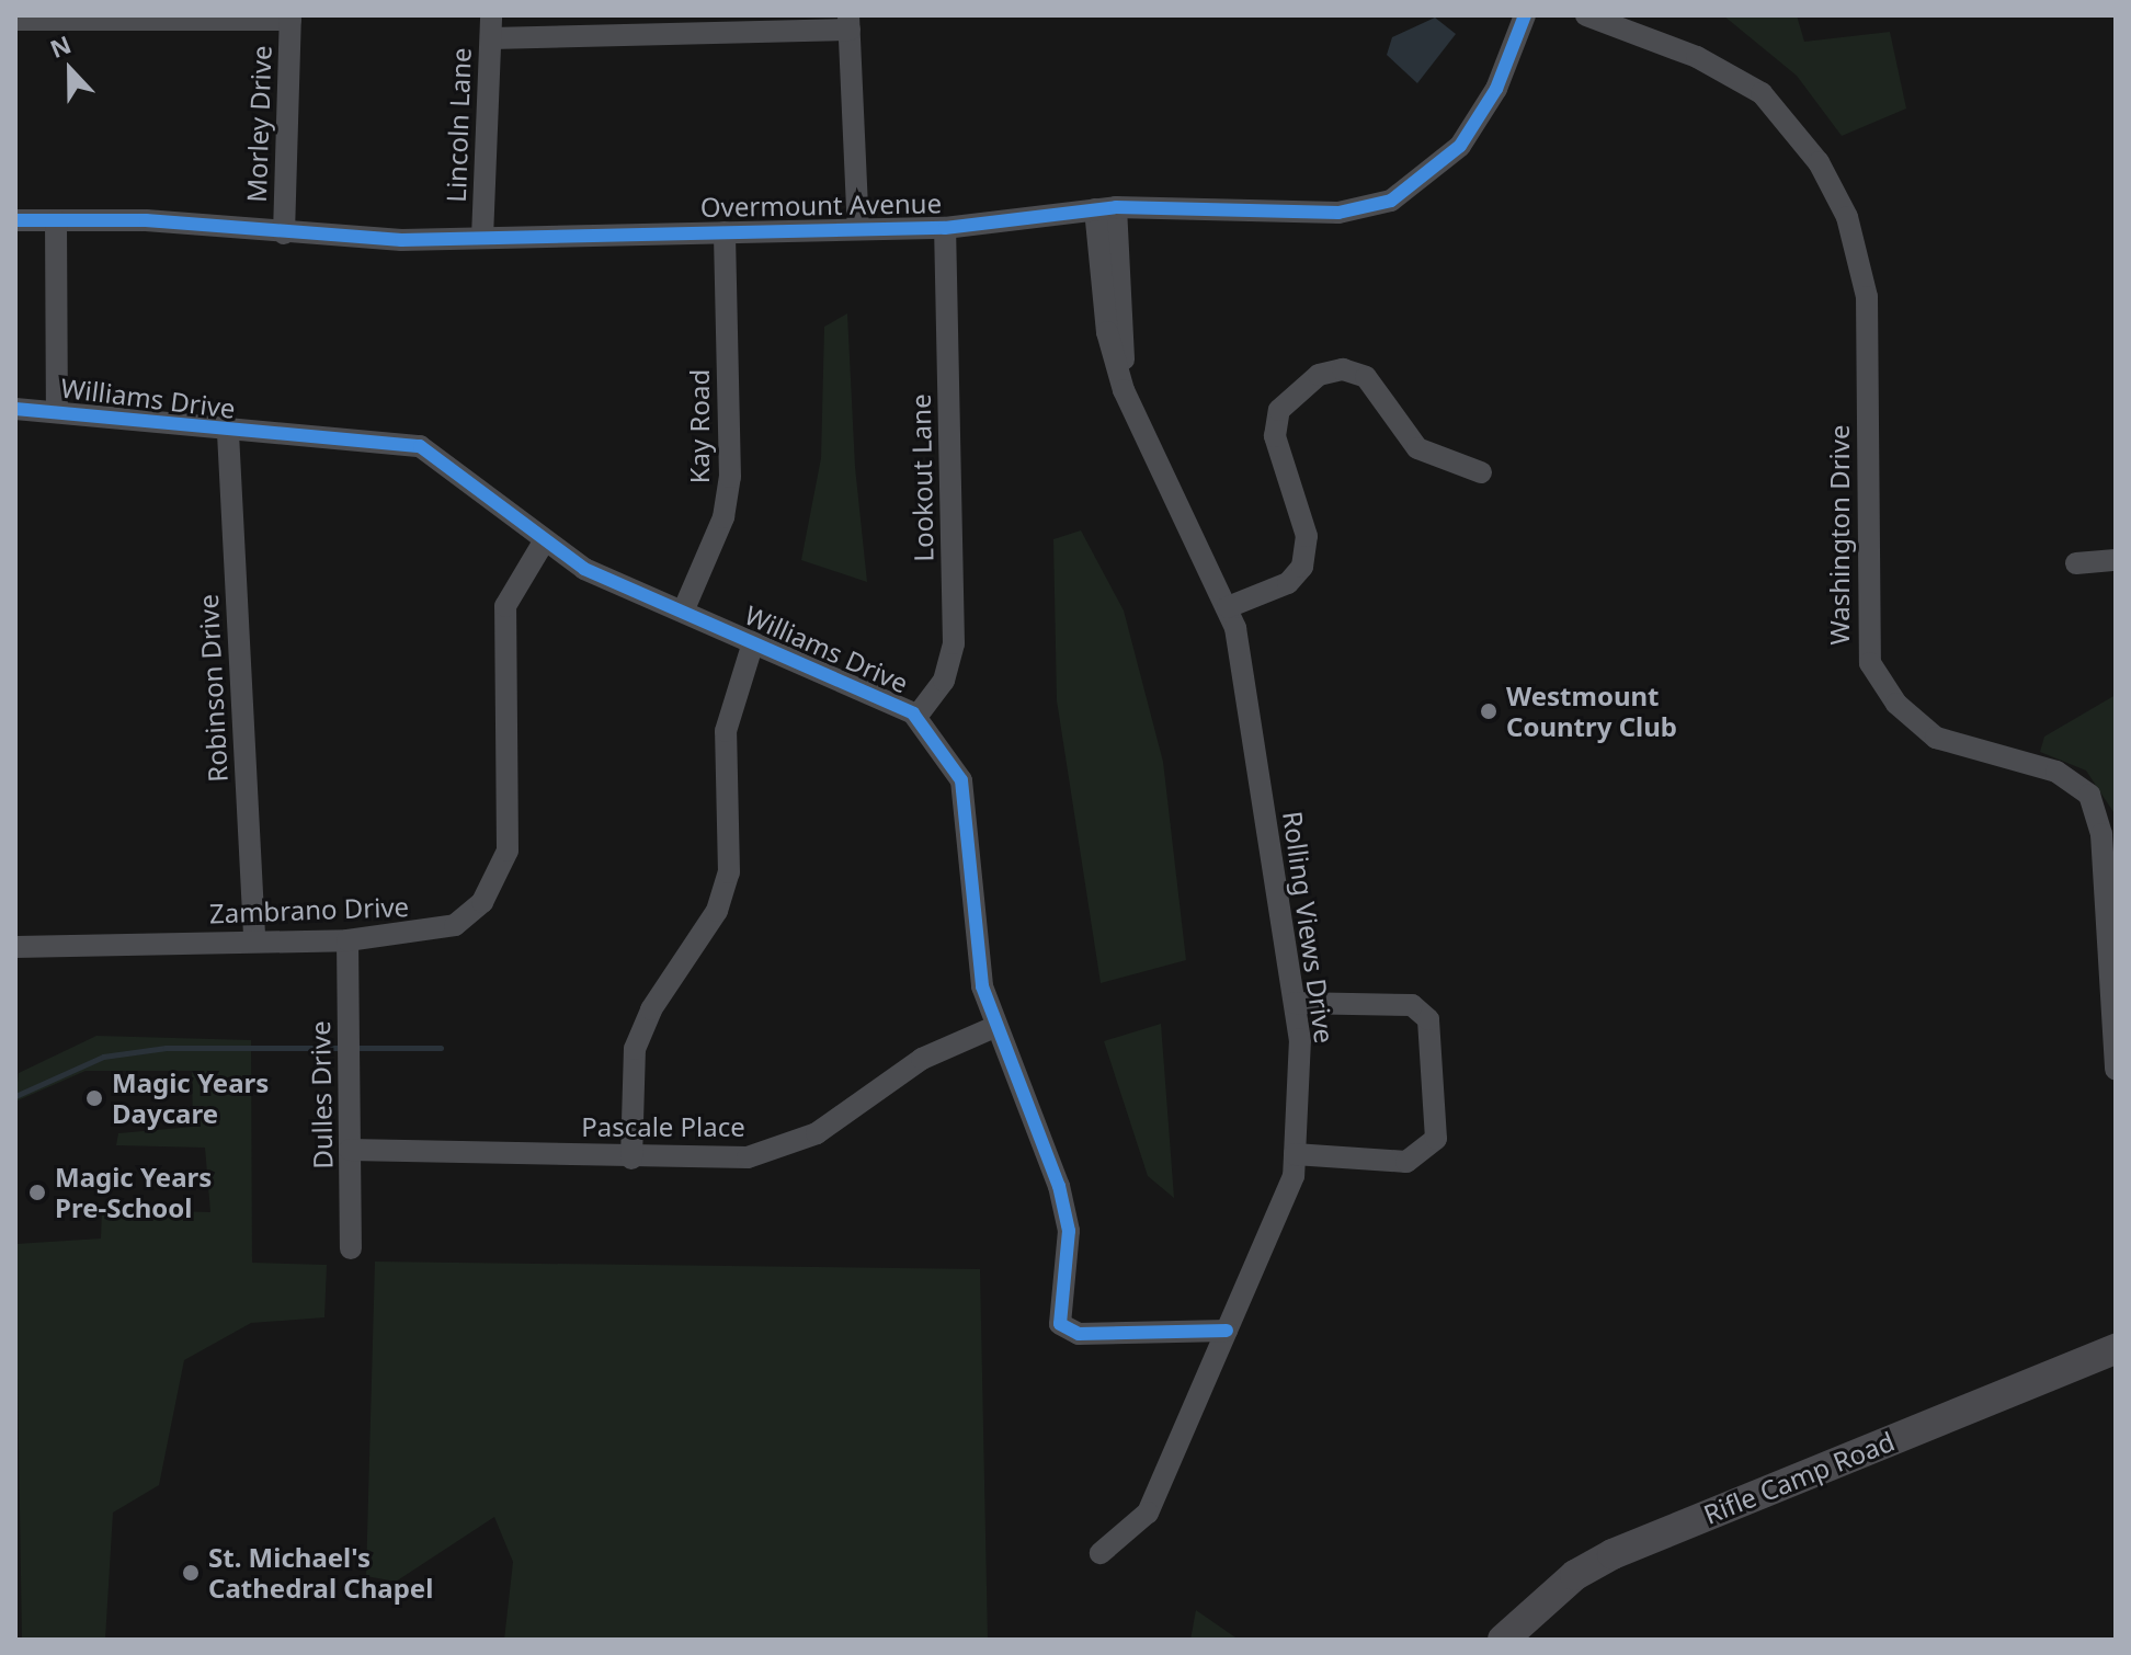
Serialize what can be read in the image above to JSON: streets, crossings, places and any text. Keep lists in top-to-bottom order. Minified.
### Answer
{"streets":{"street":["Morley Drive","Lincoln Lane","Overmount Avenue","Williams Drive","Kay Road","Lookout Lane","Washington Drive","Robinson Drive","Zambrano Drive","Rolling Views Drive","Dulles Drive","Pascale Place","Rifle Camp Road"]},"crossings":[["Morley Drive","Overmount Avenue"],["Lincoln Lane","Overmount Avenue"],["Overmount Avenue","Kay Road"],["Overmount Avenue","Lookout Lane"],["Overmount Avenue","Rolling Views Drive"],["Williams Drive","Kay Road"],["Williams Drive","Lookout Lane"],["Williams Drive","Robinson Drive"],["Williams Drive","Zambrano Drive"],["Williams Drive","Rolling Views Drive"],["Williams Drive","Pascale Place"],["Robinson Drive","Zambrano Drive"],["Zambrano Drive","Dulles Drive"],["Dulles Drive","Pascale Place"]],"places":["Westmount Country Club","Magic Years Daycare","Magic Years Pre-School","St. Michael's Cathedral Chapel"],"north":"top"}
